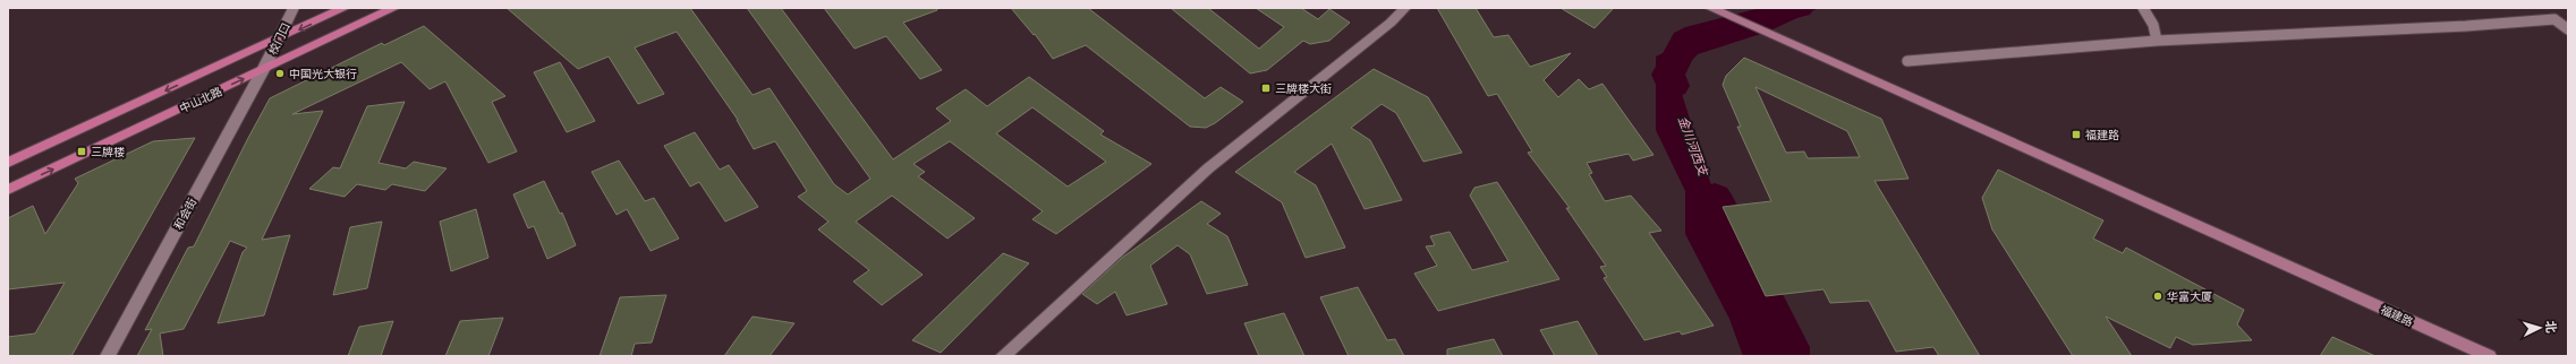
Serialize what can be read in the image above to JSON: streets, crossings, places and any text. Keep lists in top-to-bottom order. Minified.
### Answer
{"streets":{"main road":["中山北路","福建路"],"street":["校门口","和会街"]},"crossings":[["校门口","中山北路"],["校门口","和会街"],["中山北路","和会街"]],"water":["金川河西支"],"places":{"other":["中国光大银行","华富大厦"],"transit":["三牌楼大街","福建路","三牌楼"]},"north":"right"}
